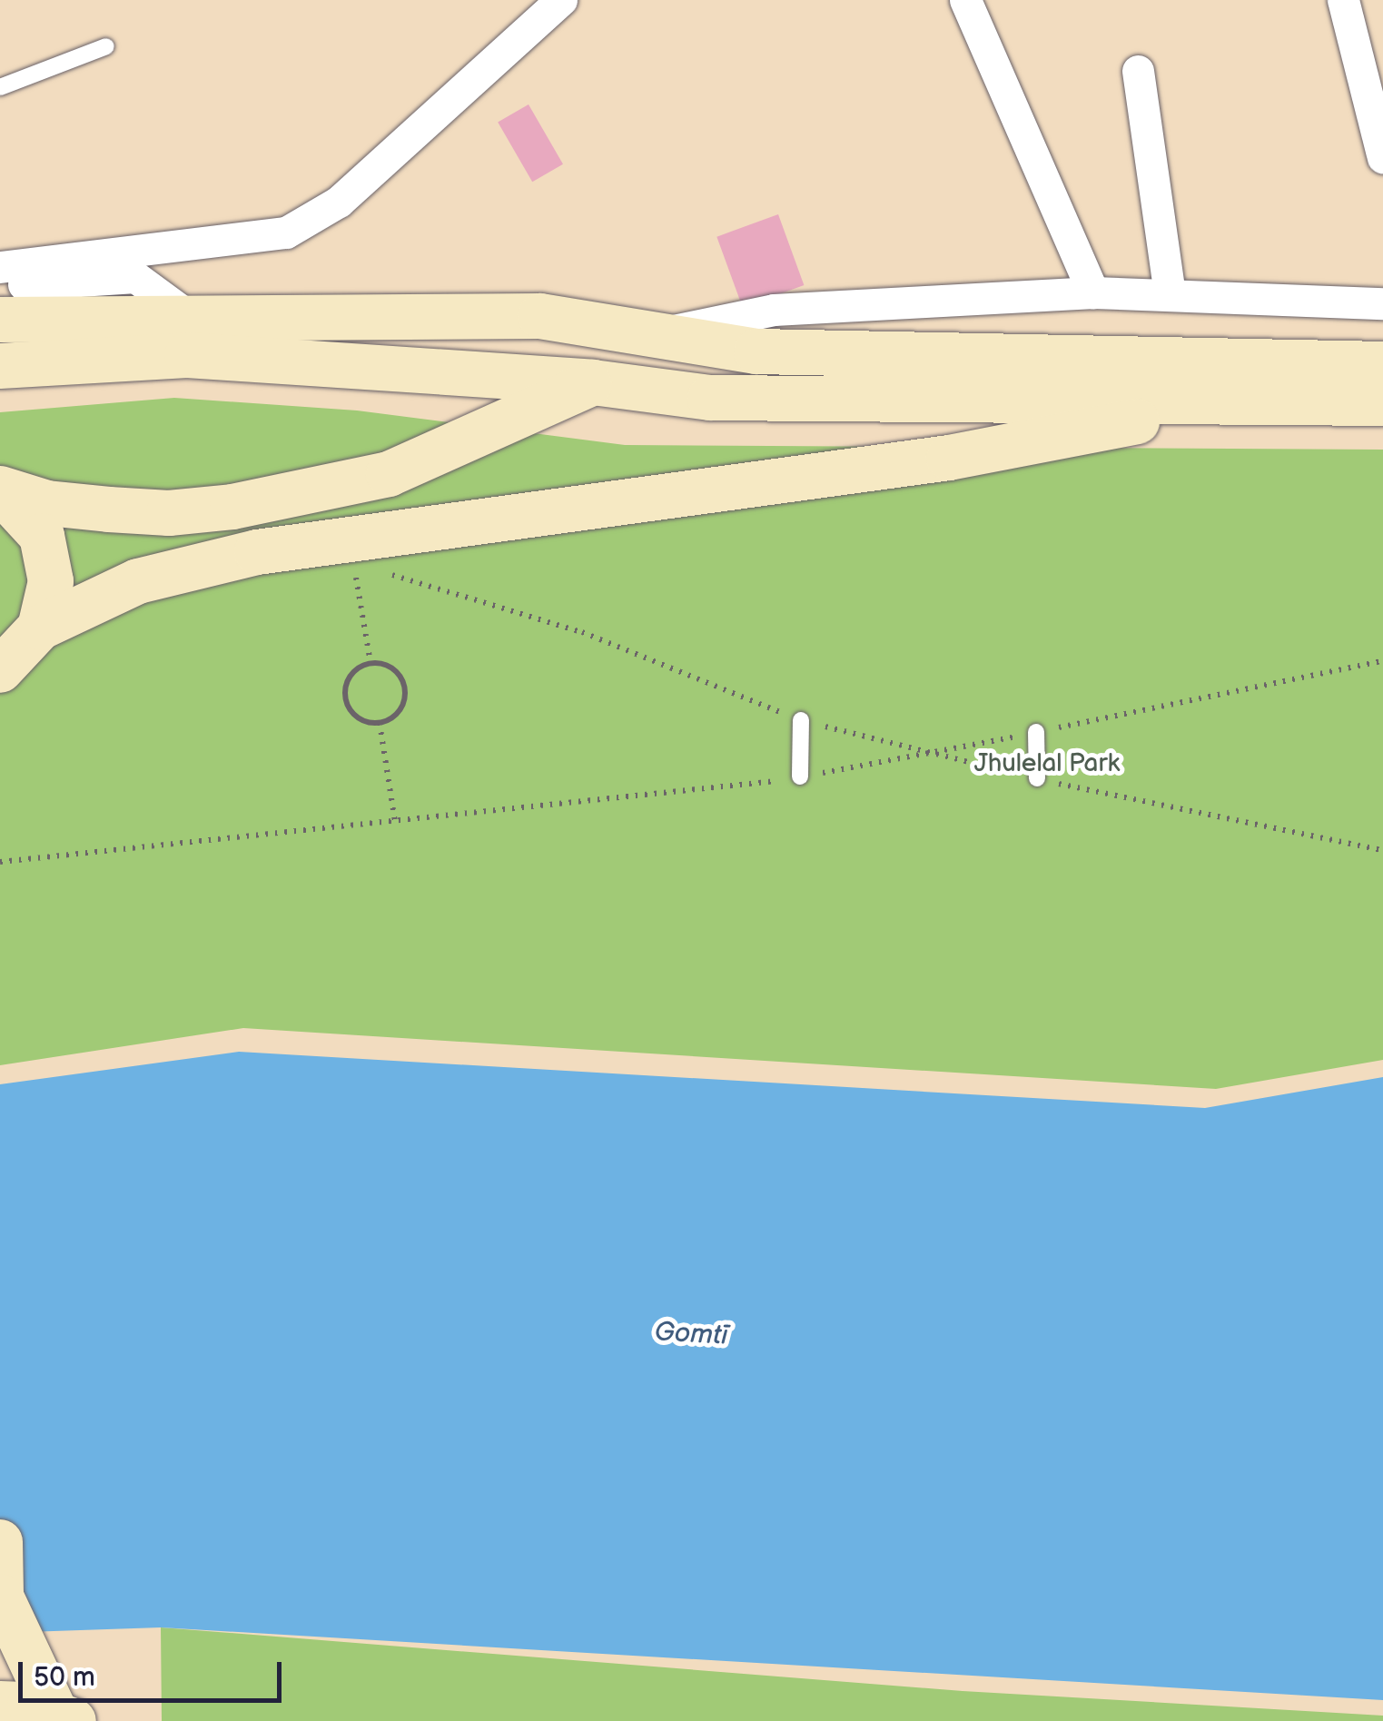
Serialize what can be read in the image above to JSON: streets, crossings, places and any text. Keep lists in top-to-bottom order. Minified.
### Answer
{"water":["Gomtī"],"parks":["Jhulelal Park"],"scale_bar":"50 m"}
